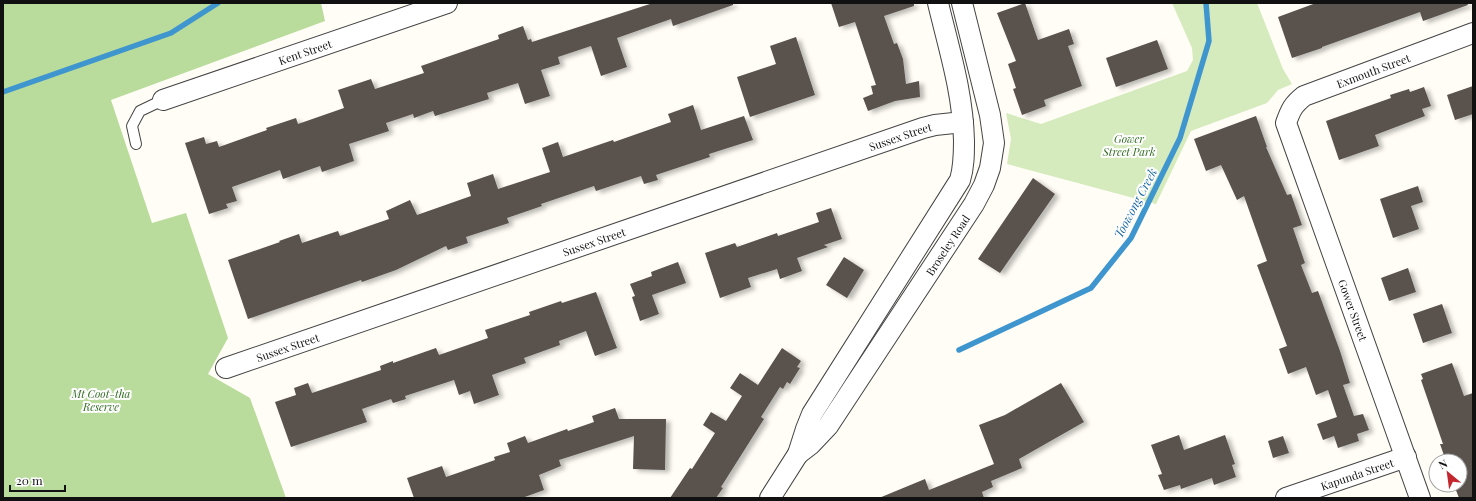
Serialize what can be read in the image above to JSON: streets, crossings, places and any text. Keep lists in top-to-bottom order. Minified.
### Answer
{"streets":{"street":["Kent Street","Exmouth Street","Sussex Street","Broseley Road","Gower Street","Kapunda Street"]},"crossings":[["Exmouth Street","Gower Street"],["Sussex Street","Broseley Road"],["Gower Street","Kapunda Street"]],"water":["Toowong Creek"],"parks":["Gower Street Park","Mt Coot-tha Reserve"],"scale_bar":"20 m","north":"top left"}
